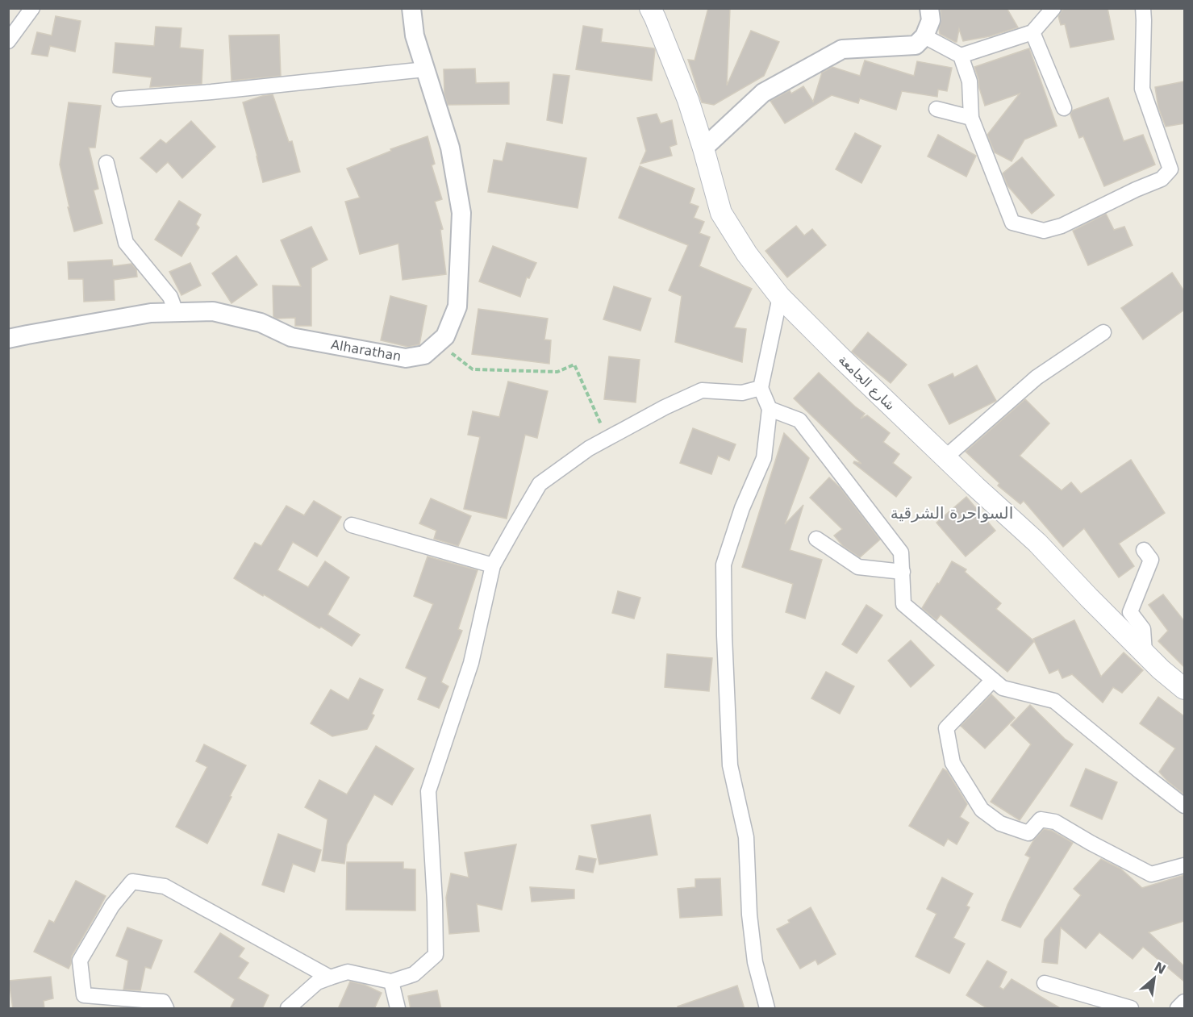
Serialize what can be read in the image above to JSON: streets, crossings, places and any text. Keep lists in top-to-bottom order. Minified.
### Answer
{"streets":{"main road":["شارع الجامعة"],"street":["Alharathan"]},"districts":["السواحرة الشرقية"],"north":"top right"}
